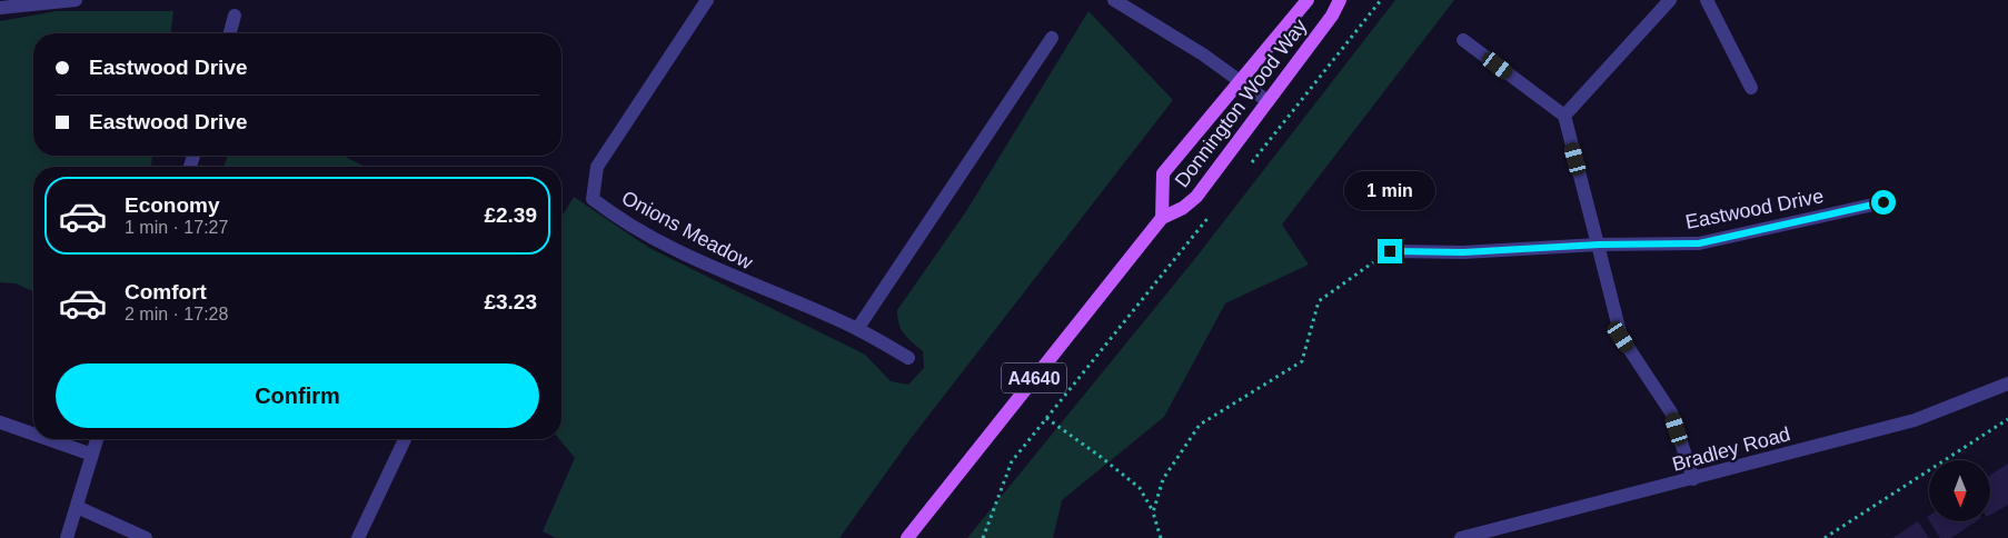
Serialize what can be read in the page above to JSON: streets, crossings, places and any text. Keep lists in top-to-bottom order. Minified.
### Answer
{"streets":{"main road":["Donnington Wood Way","A4640"],"street":["Eastwood Drive","Onions Meadow","Bradley Road"]},"north":"bottom","page":{"banner":["Eastwood Drive","Eastwood Drive"],"bubble":"1 min","list":[{"name":"Economy","note":"1 min · 17:27","value":"£2.39"},{"name":"Comfort","note":"2 min · 17:28","value":"£3.23"}],"buttons":"Confirm"}}
